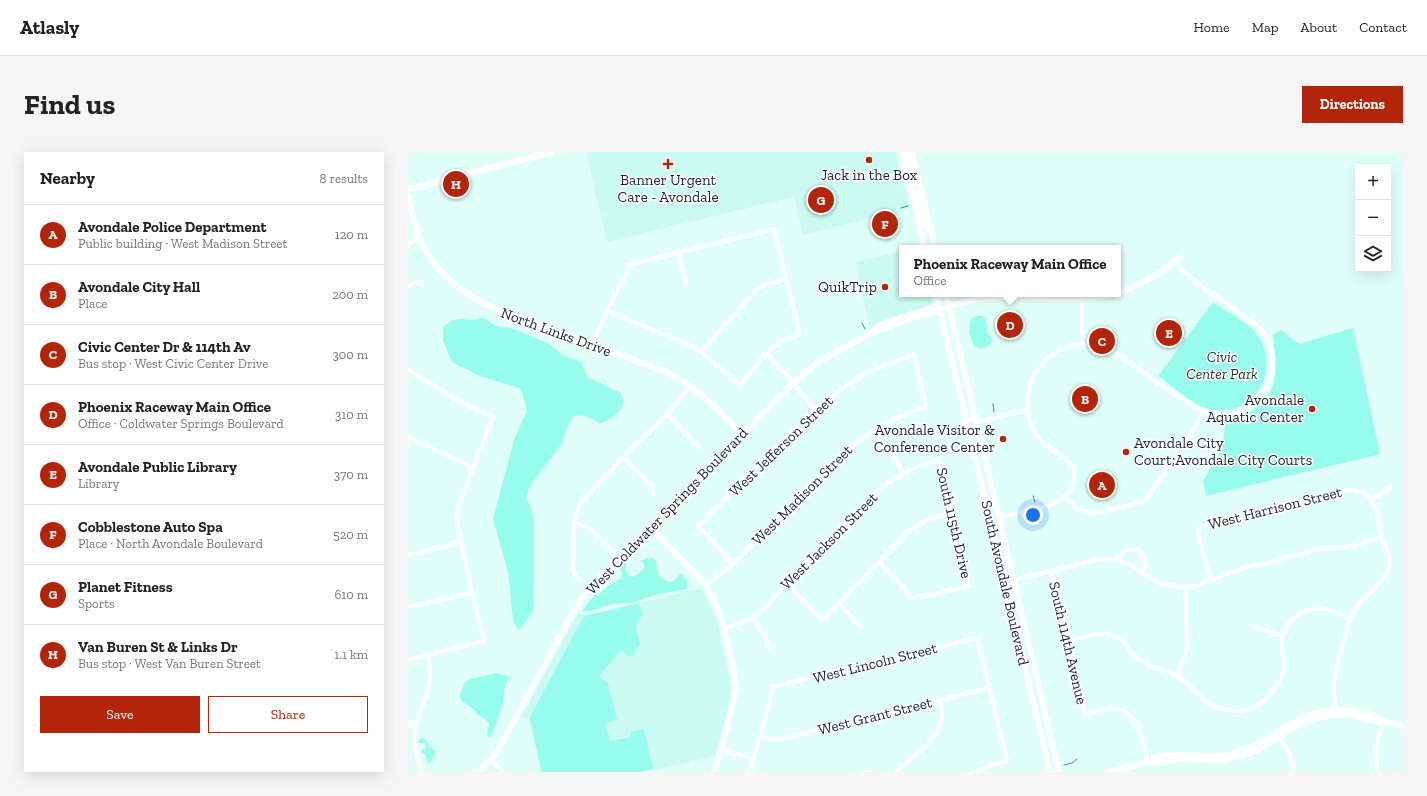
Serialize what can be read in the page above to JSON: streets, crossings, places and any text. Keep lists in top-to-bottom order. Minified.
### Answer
{"streets":{"street":["North Links Drive","West Jefferson Street","West Madison Street","West Harrison Street","West Coldwater Springs Boulevard","South 115th Drive","West Jackson Street","South Avondale Boulevard","South 114th Avenue","West Lincoln Street","West Grant Street"]},"crossings":[["North Links Drive","West Coldwater Springs Boulevard"],["West Jefferson Street","West Madison Street"],["West Coldwater Springs Boulevard","South Avondale Boulevard"],["South 115th Drive","West Jackson Street"],["West Lincoln Street","West Grant Street"]],"parks":["Civic Center Park"],"places":{"other":["Jack in the Box","QuikTrip","Avondale Aquatic Center","Avondale Visitor & Conference Center","Avondale City Court;Avondale City Courts"],"health":["Banner Urgent Care - Avondale"]},"page":{"header":"Atlasly","nav":["Home","Map","About","Contact"],"buttons":["Directions",["Save","Share"]],"title":"Find us","heading":["Nearby","8 results"],"map_buttons":["+","−"],"pins":["H","G","F","D","E","C","B","A"],"list":[{"mark":"A","name":"Avondale Police Department","note":"Public building · West Madison Street","value":"120 m"},{"mark":"B","name":"Avondale City Hall","note":"Place","value":"200 m"},{"mark":"C","name":"Civic Center Dr & 114th Av","note":"Bus stop · West Civic Center Drive","value":"300 m"},{"mark":"D","name":"Phoenix Raceway Main Office","note":"Office · Coldwater Springs Boulevard","value":"310 m"},{"mark":"E","name":"Avondale Public Library","note":"Library","value":"370 m"},{"mark":"F","name":"Cobblestone Auto Spa","note":"Place · North Avondale Boulevard","value":"520 m"},{"mark":"G","name":"Planet Fitness","note":"Sports","value":"610 m"},{"mark":"H","name":"Van Buren St & Links Dr","note":"Bus stop · West Van Buren Street","value":"1.1 km"}],"popup":["Phoenix Raceway Main Office","Office"]}}
